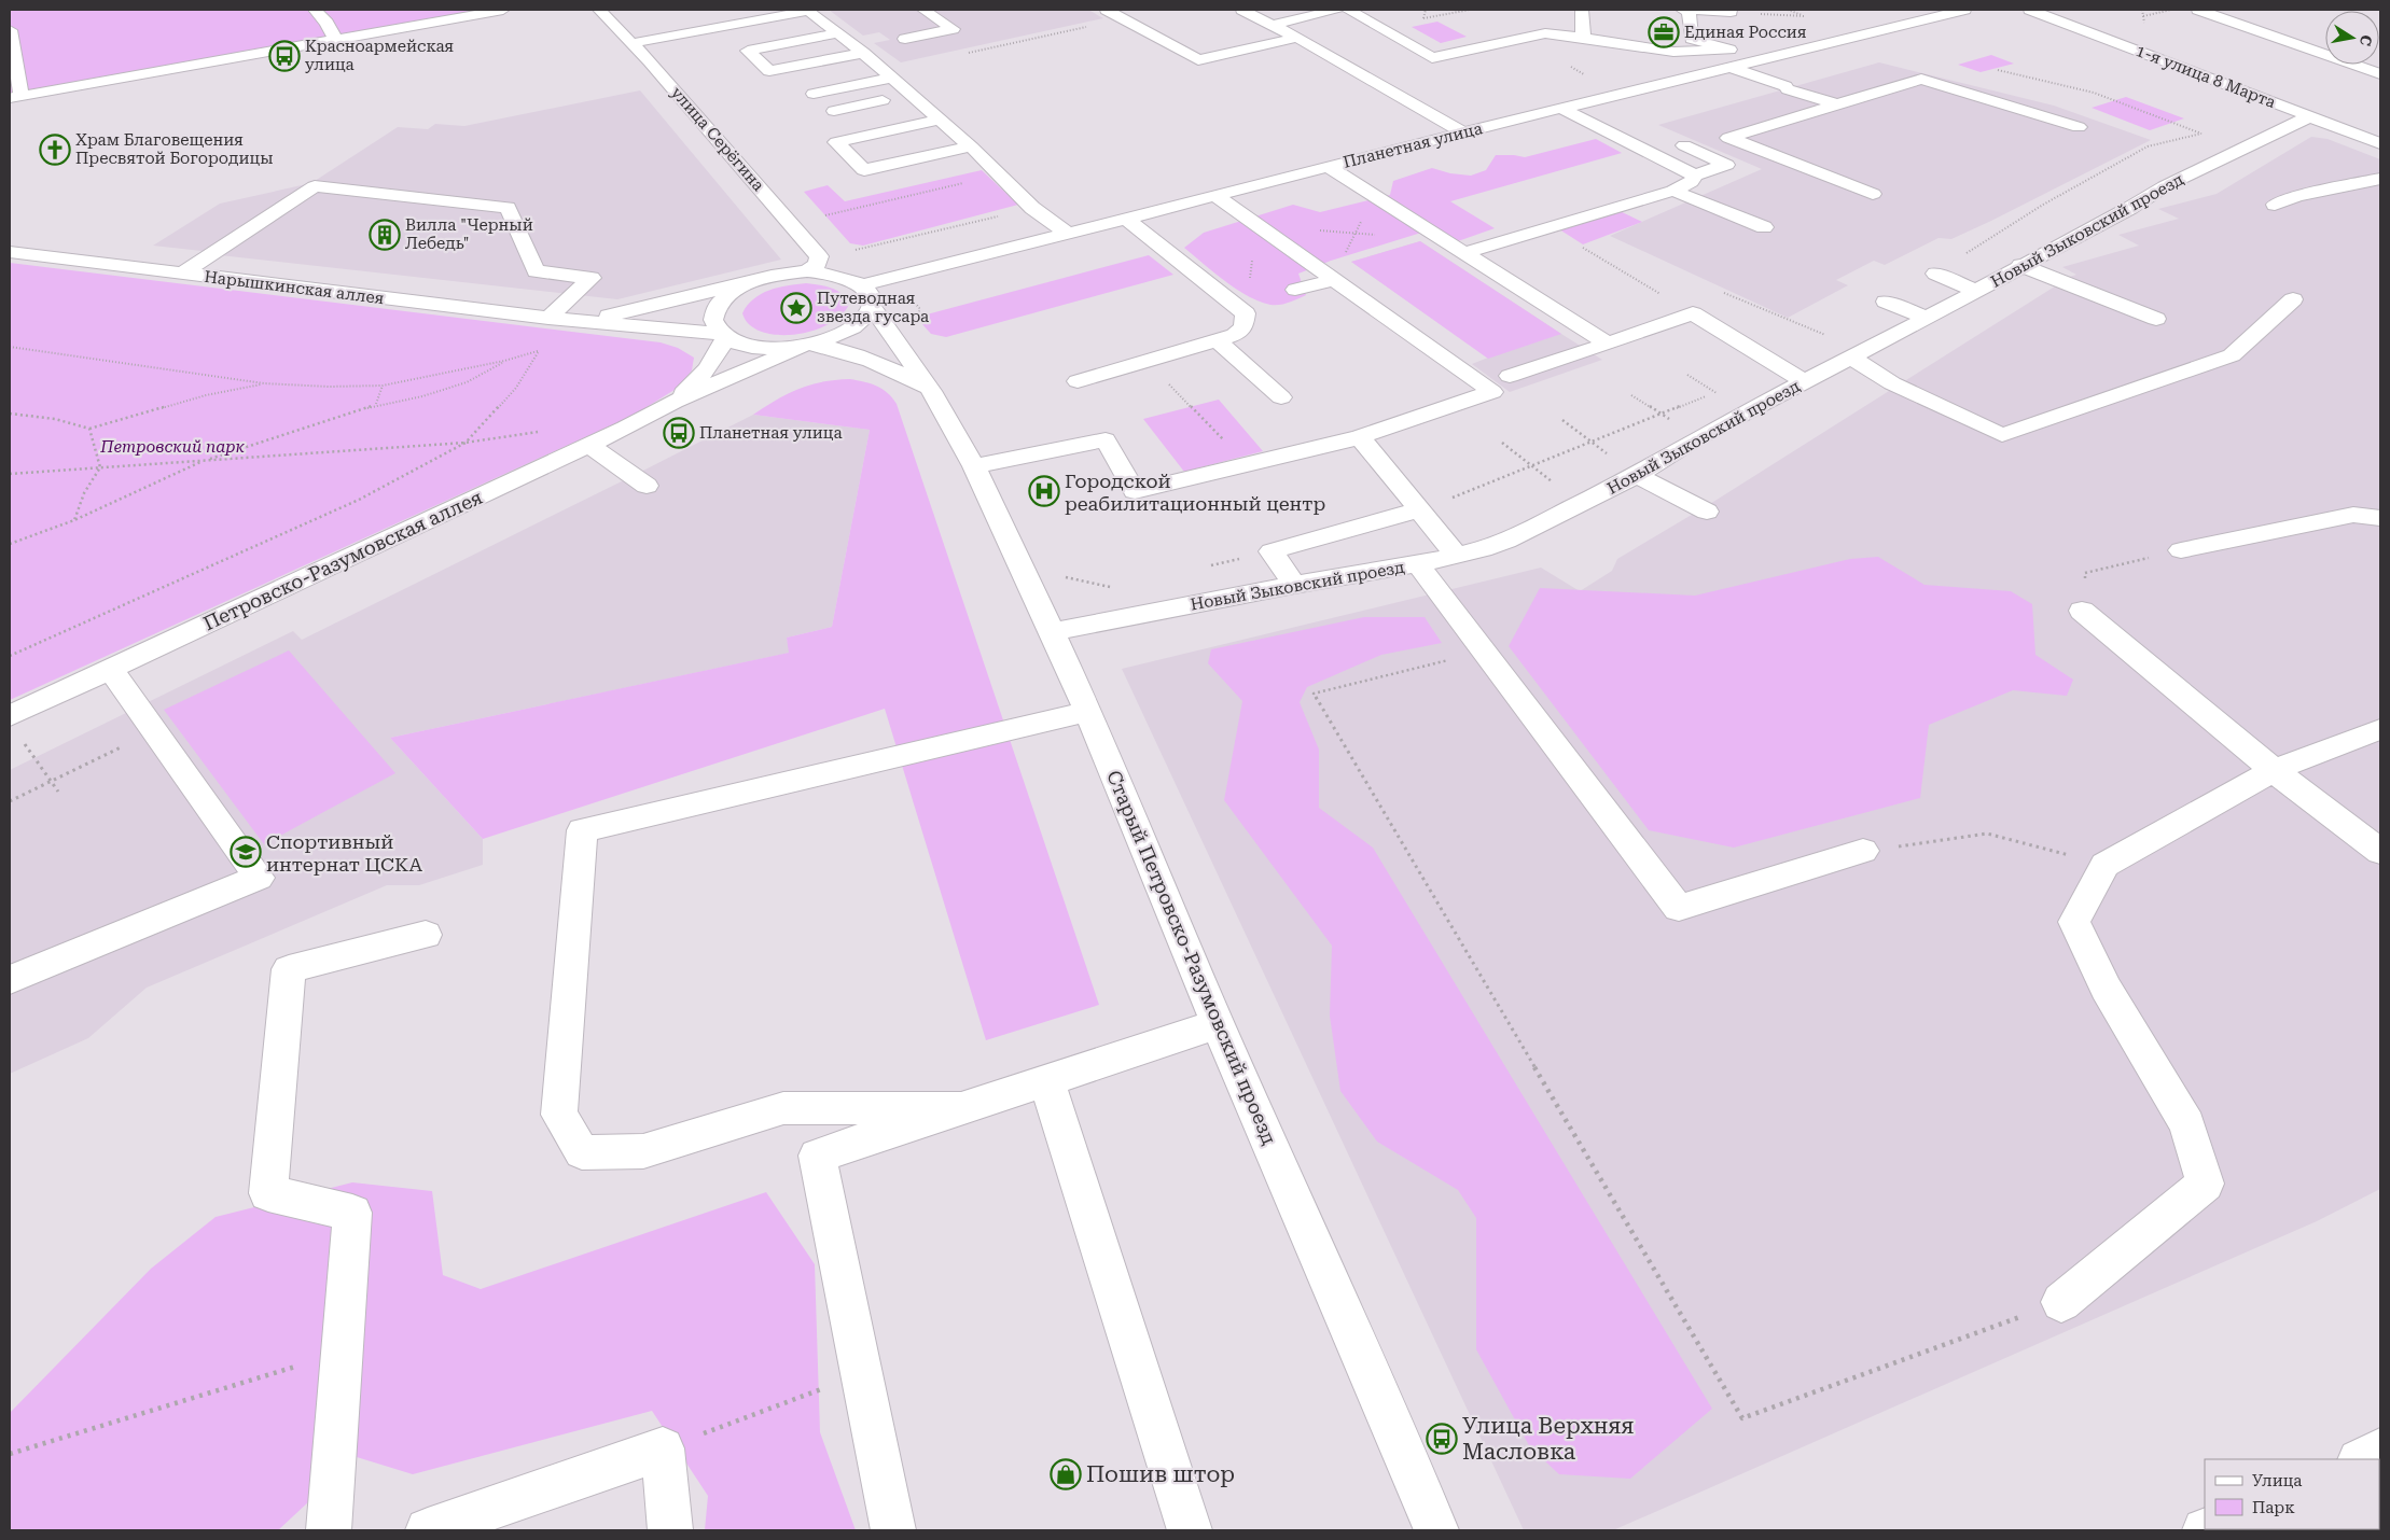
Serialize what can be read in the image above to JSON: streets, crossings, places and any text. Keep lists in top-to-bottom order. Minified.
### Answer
{"streets":{"street":["1-я улица 8 Марта","улица Серёгина","Планетная улица","Новый Зыковский проезд","Нарышкинская аллея","Петровско-Разумовская аллея","Старый Петровско-Разумовский проезд"]},"crossings":[["1-я улица 8 Марта","Новый Зыковский проезд"],["Планетная улица","Старый Петровско-Разумовский проезд"],["Новый Зыковский проезд","Старый Петровско-Разумовский проезд"],["Нарышкинская аллея","Петровско-Разумовская аллея"],["Нарышкинская аллея","Старый Петровско-Разумовский проезд"],["Петровско-Разумовская аллея","Старый Петровско-Разумовский проезд"]],"parks":["Петровский парк"],"places":{"office":["Единая Россия"],"bus stop":["Красноармейская улица","Планетная улица","Улица Верхняя Масловка"],"church":["Храм Благовещения Пресвятой Богородицы"],"building":["Вилла \"Черный Лебедь\""],"place":["Путеводная звезда гусара"],"hospital":["Городской реабилитационный центр"],"school or university":["Спортивный интернат ЦСКА"],"shop":["Пошив штор"]},"legend":["Улица","Парк"],"north":"right"}
